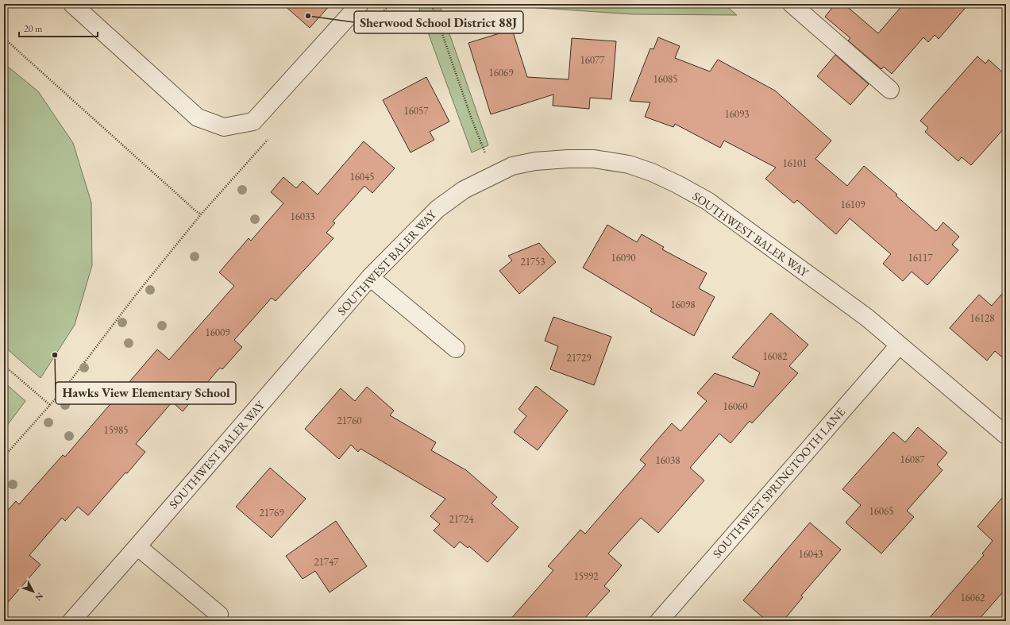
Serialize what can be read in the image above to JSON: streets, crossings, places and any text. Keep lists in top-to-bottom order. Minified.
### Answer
{"streets":{"street":["SOUTHWEST BALER WAY","SOUTHWEST SPRINGTOOTH LANE"]},"crossings":[["SOUTHWEST BALER WAY","SOUTHWEST SPRINGTOOTH LANE"]],"places":["Sherwood School District 88J","Hawks View Elementary School"],"house_numbers":["16077","16069","16085","16057","16093","16101","16045","16109","16033","16090","16117","21753","16098","16128","16009","16082","21729","16060","21760","15985","16087","16038","16065","21769","21724","16043","21747","15992","16062"],"scale_bar":"20 m","north":"bottom right"}
